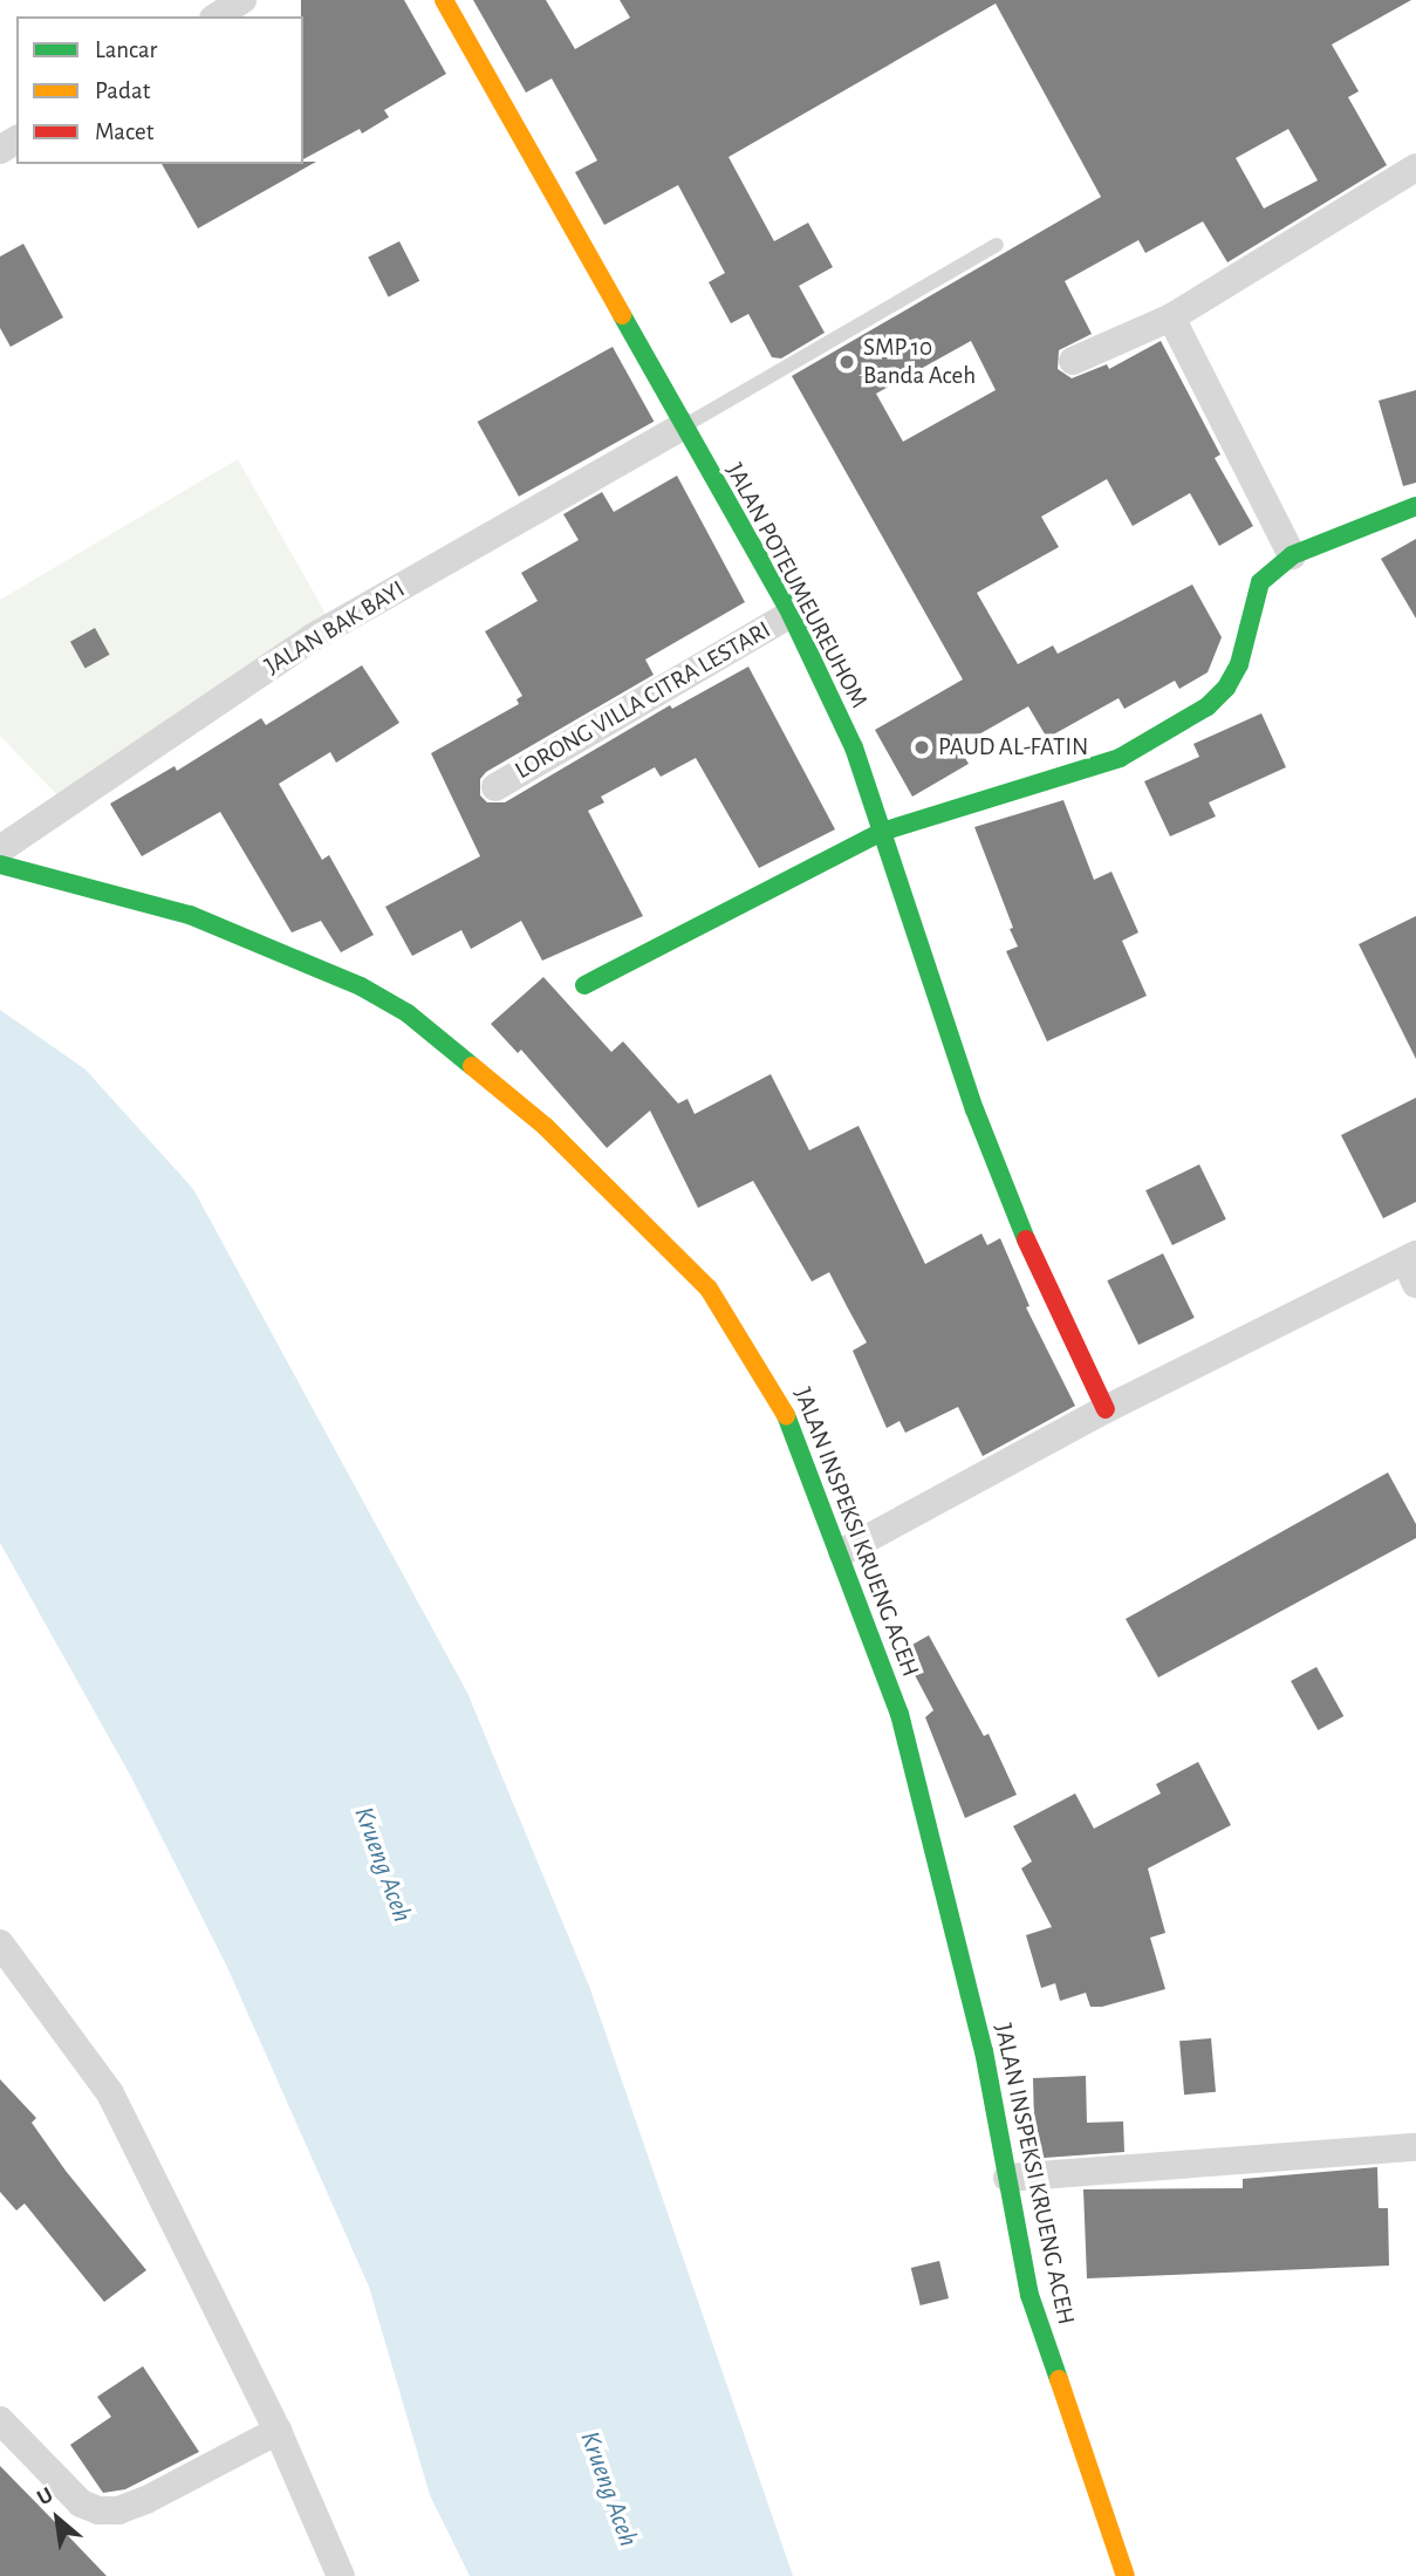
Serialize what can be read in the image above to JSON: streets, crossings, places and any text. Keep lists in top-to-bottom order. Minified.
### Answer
{"streets":{"street":["JALAN POTEUMEUREUHOM","JALAN BAK BAYI","LORONG VILLA CITRA LESTARI","JALAN INSPEKSI KRUENG ACEH"]},"crossings":[["JALAN POTEUMEUREUHOM","JALAN BAK BAYI"],["JALAN POTEUMEUREUHOM","LORONG VILLA CITRA LESTARI"]],"water":["Krueng Aceh"],"places":["SMP 10 Banda Aceh","PAUD AL-FATIN"],"legend":["Lancar","Padat","Macet"],"north":"top left"}
